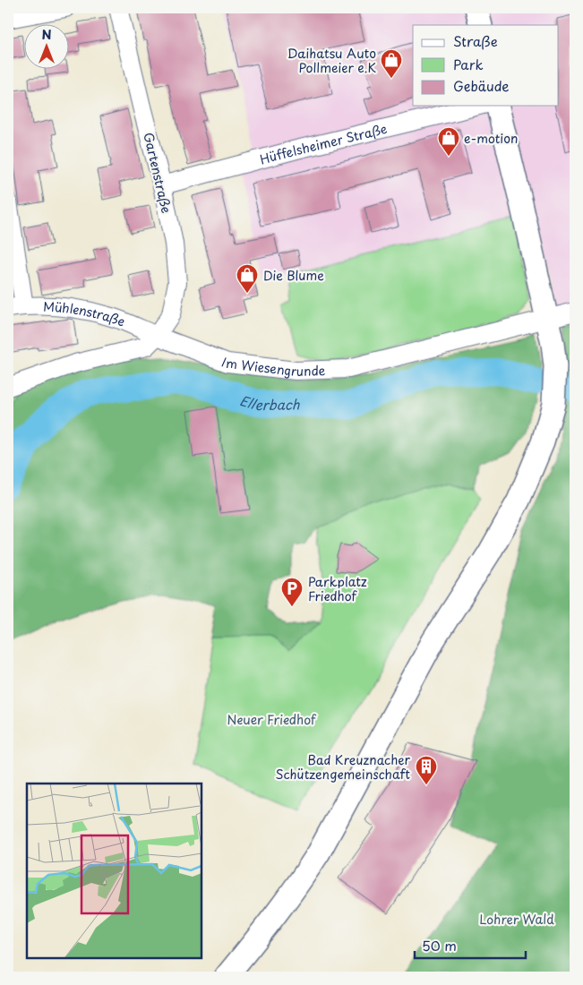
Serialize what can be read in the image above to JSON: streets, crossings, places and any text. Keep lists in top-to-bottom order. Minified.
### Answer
{"streets":{"street":["Hüffelsheimer Straße","Gartenstraße","Mühlenstraße","Im Wiesengrunde"]},"crossings":[["Hüffelsheimer Straße","Gartenstraße"],["Gartenstraße","Mühlenstraße"],["Gartenstraße","Im Wiesengrunde"],["Mühlenstraße","Im Wiesengrunde"]],"water":["Ellerbach"],"parks":["Neuer Friedhof","Lohrer Wald"],"places":{"shop":["Daihatsu Auto Pollmeier e.K","e-motion","Die Blume"],"parking":["Parkplatz Friedhof"],"building":["Bad Kreuznacher Schützengemeinschaft"]},"legend":["Straße","Park","Gebäude"],"scale_bar":"50 m","north":"top"}
